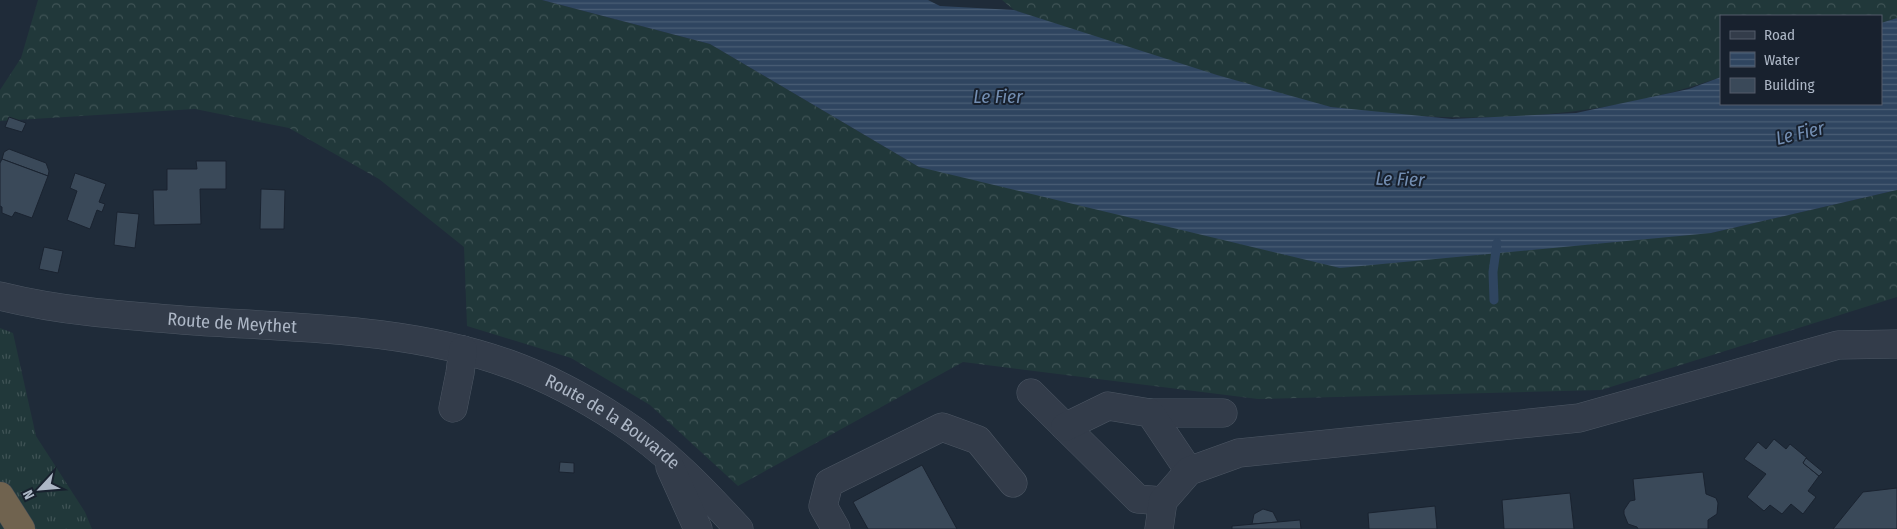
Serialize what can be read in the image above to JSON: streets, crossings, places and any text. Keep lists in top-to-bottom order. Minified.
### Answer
{"streets":{"street":["Route de Meythet","Route de la Bouvarde"]},"crossings":[["Route de Meythet","Route de la Bouvarde"]],"water":["Le Fier"],"legend":["Road","Water","Building"],"north":"bottom left"}
